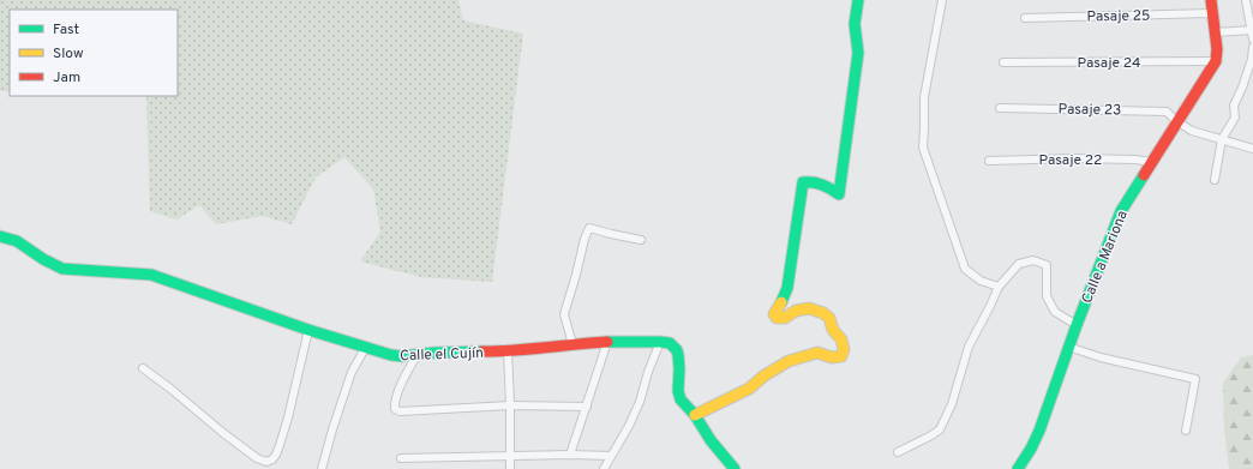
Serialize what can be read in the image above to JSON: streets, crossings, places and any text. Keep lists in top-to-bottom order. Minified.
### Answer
{"streets":{"street":["Pasaje 25","Pasaje 24","Pasaje 23","Pasaje 22","Calle a Mariona","Calle el Cujín"]},"crossings":[["Pasaje 24","Calle a Mariona"],["Pasaje 23","Calle a Mariona"],["Pasaje 22","Calle a Mariona"]],"legend":["Fast","Slow","Jam"]}
